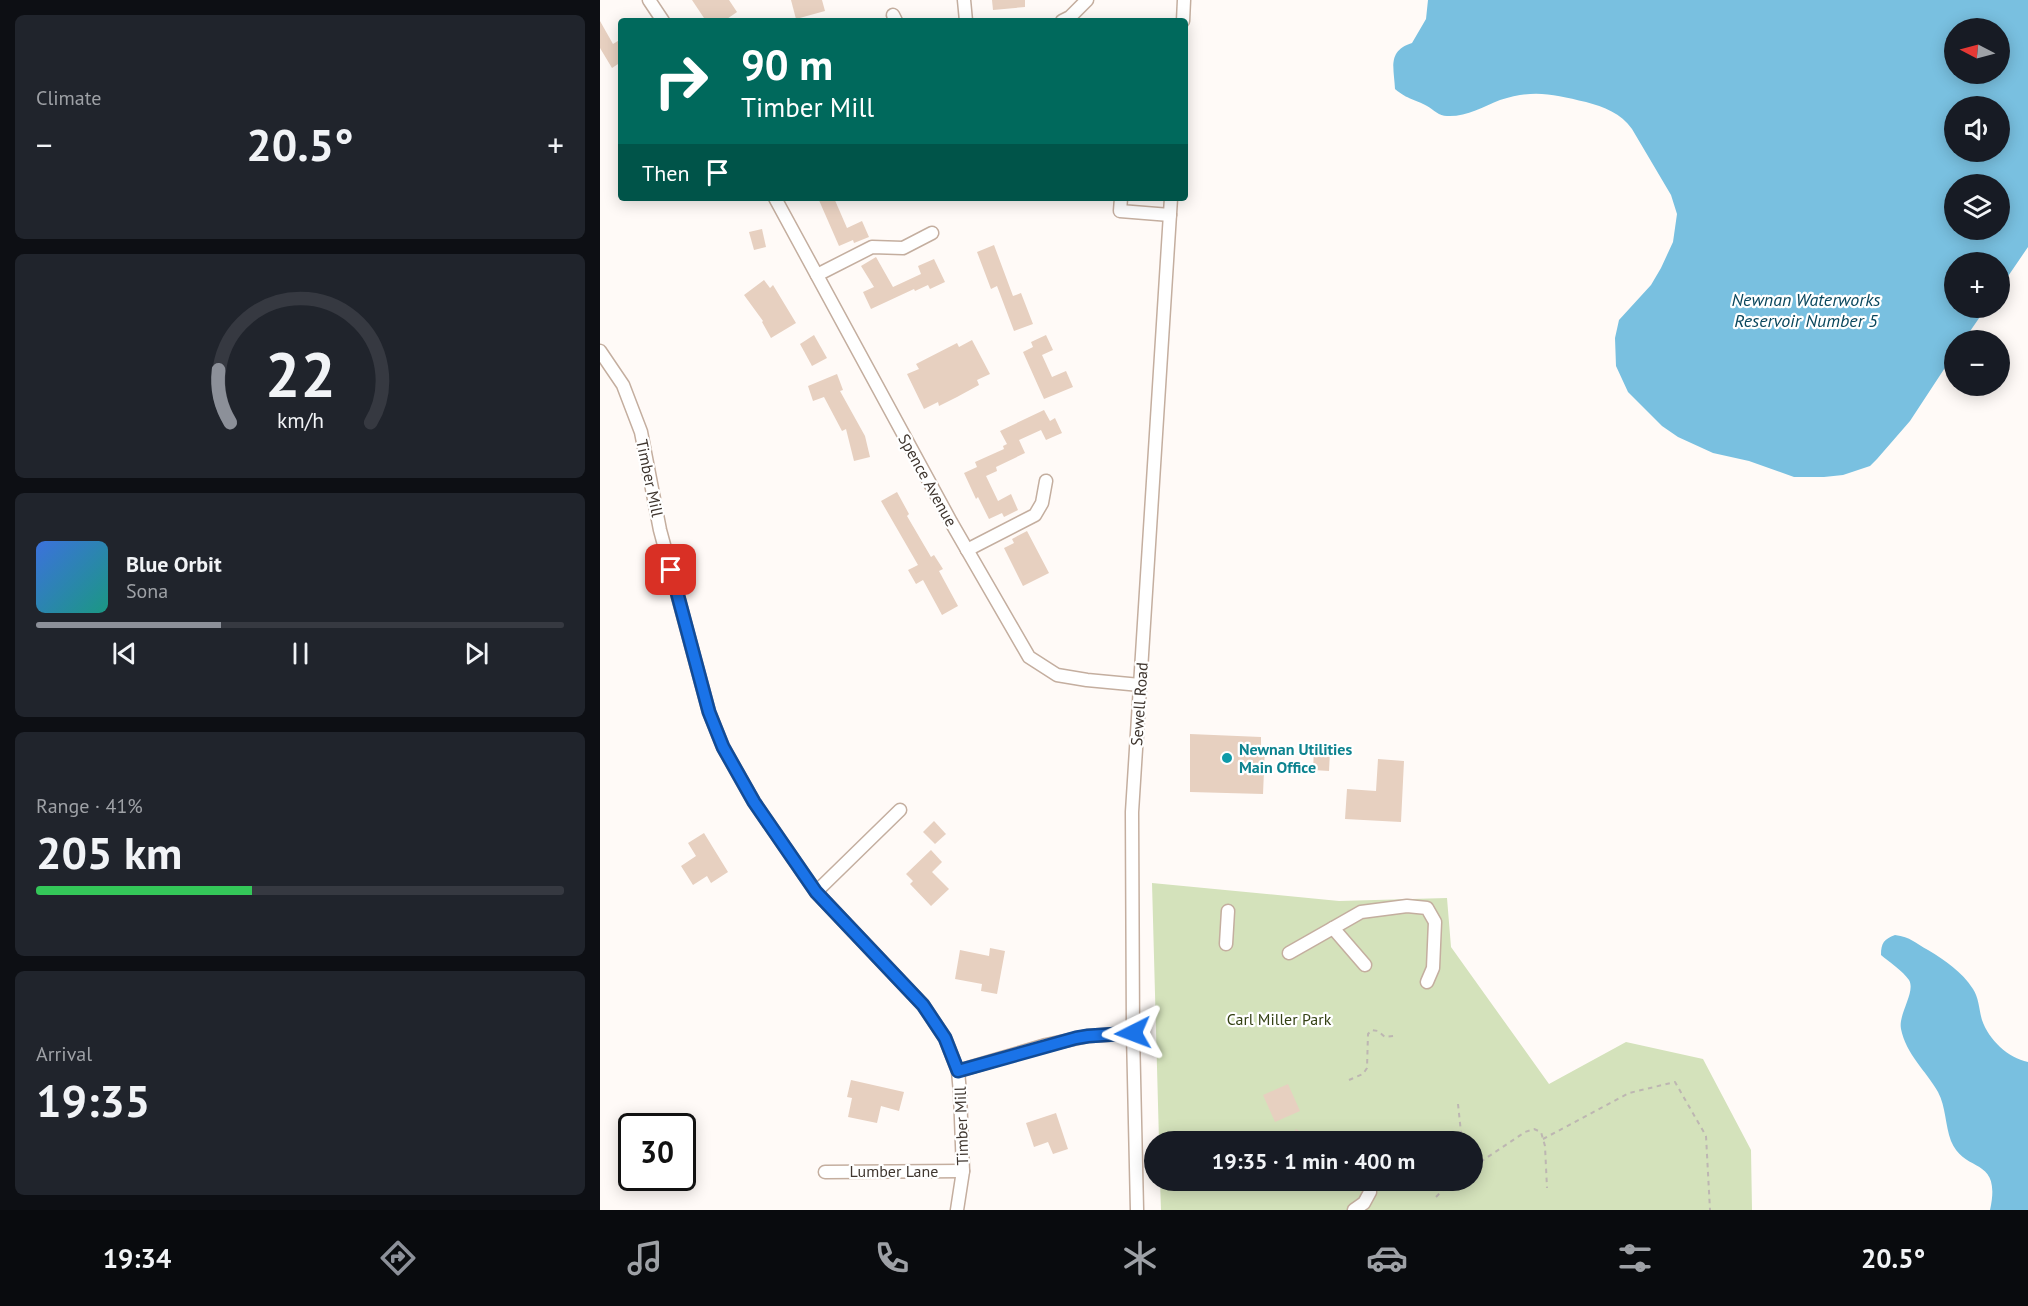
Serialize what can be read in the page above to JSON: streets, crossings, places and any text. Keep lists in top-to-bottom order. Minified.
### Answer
{"streets":{"street":["Timber Mill","Spence Avenue","Sewell Road","Lumber Lane"]},"crossings":[["Timber Mill","Lumber Lane"],["Spence Avenue","Sewell Road"]],"water":["Newnan Waterworks Reservoir Number 5"],"parks":["Carl Miller Park"],"places":["Newnan Utilities Main Office"],"north":"left","page":{"tile":["Climate",["Range · 41%","205 km"],["Arrival","19:35"]],"map_buttons":["+","−"],"turn":["90 m","Timber Mill"],"heat":["−","20.5°","+"],"then":"Then","song":["Blue Orbit","Sona"],"limit":"30","trip":"19:35 · 1 min · 400 m","tabs":["19:34","20.5°"],"gauge":["22","km/h"]}}
